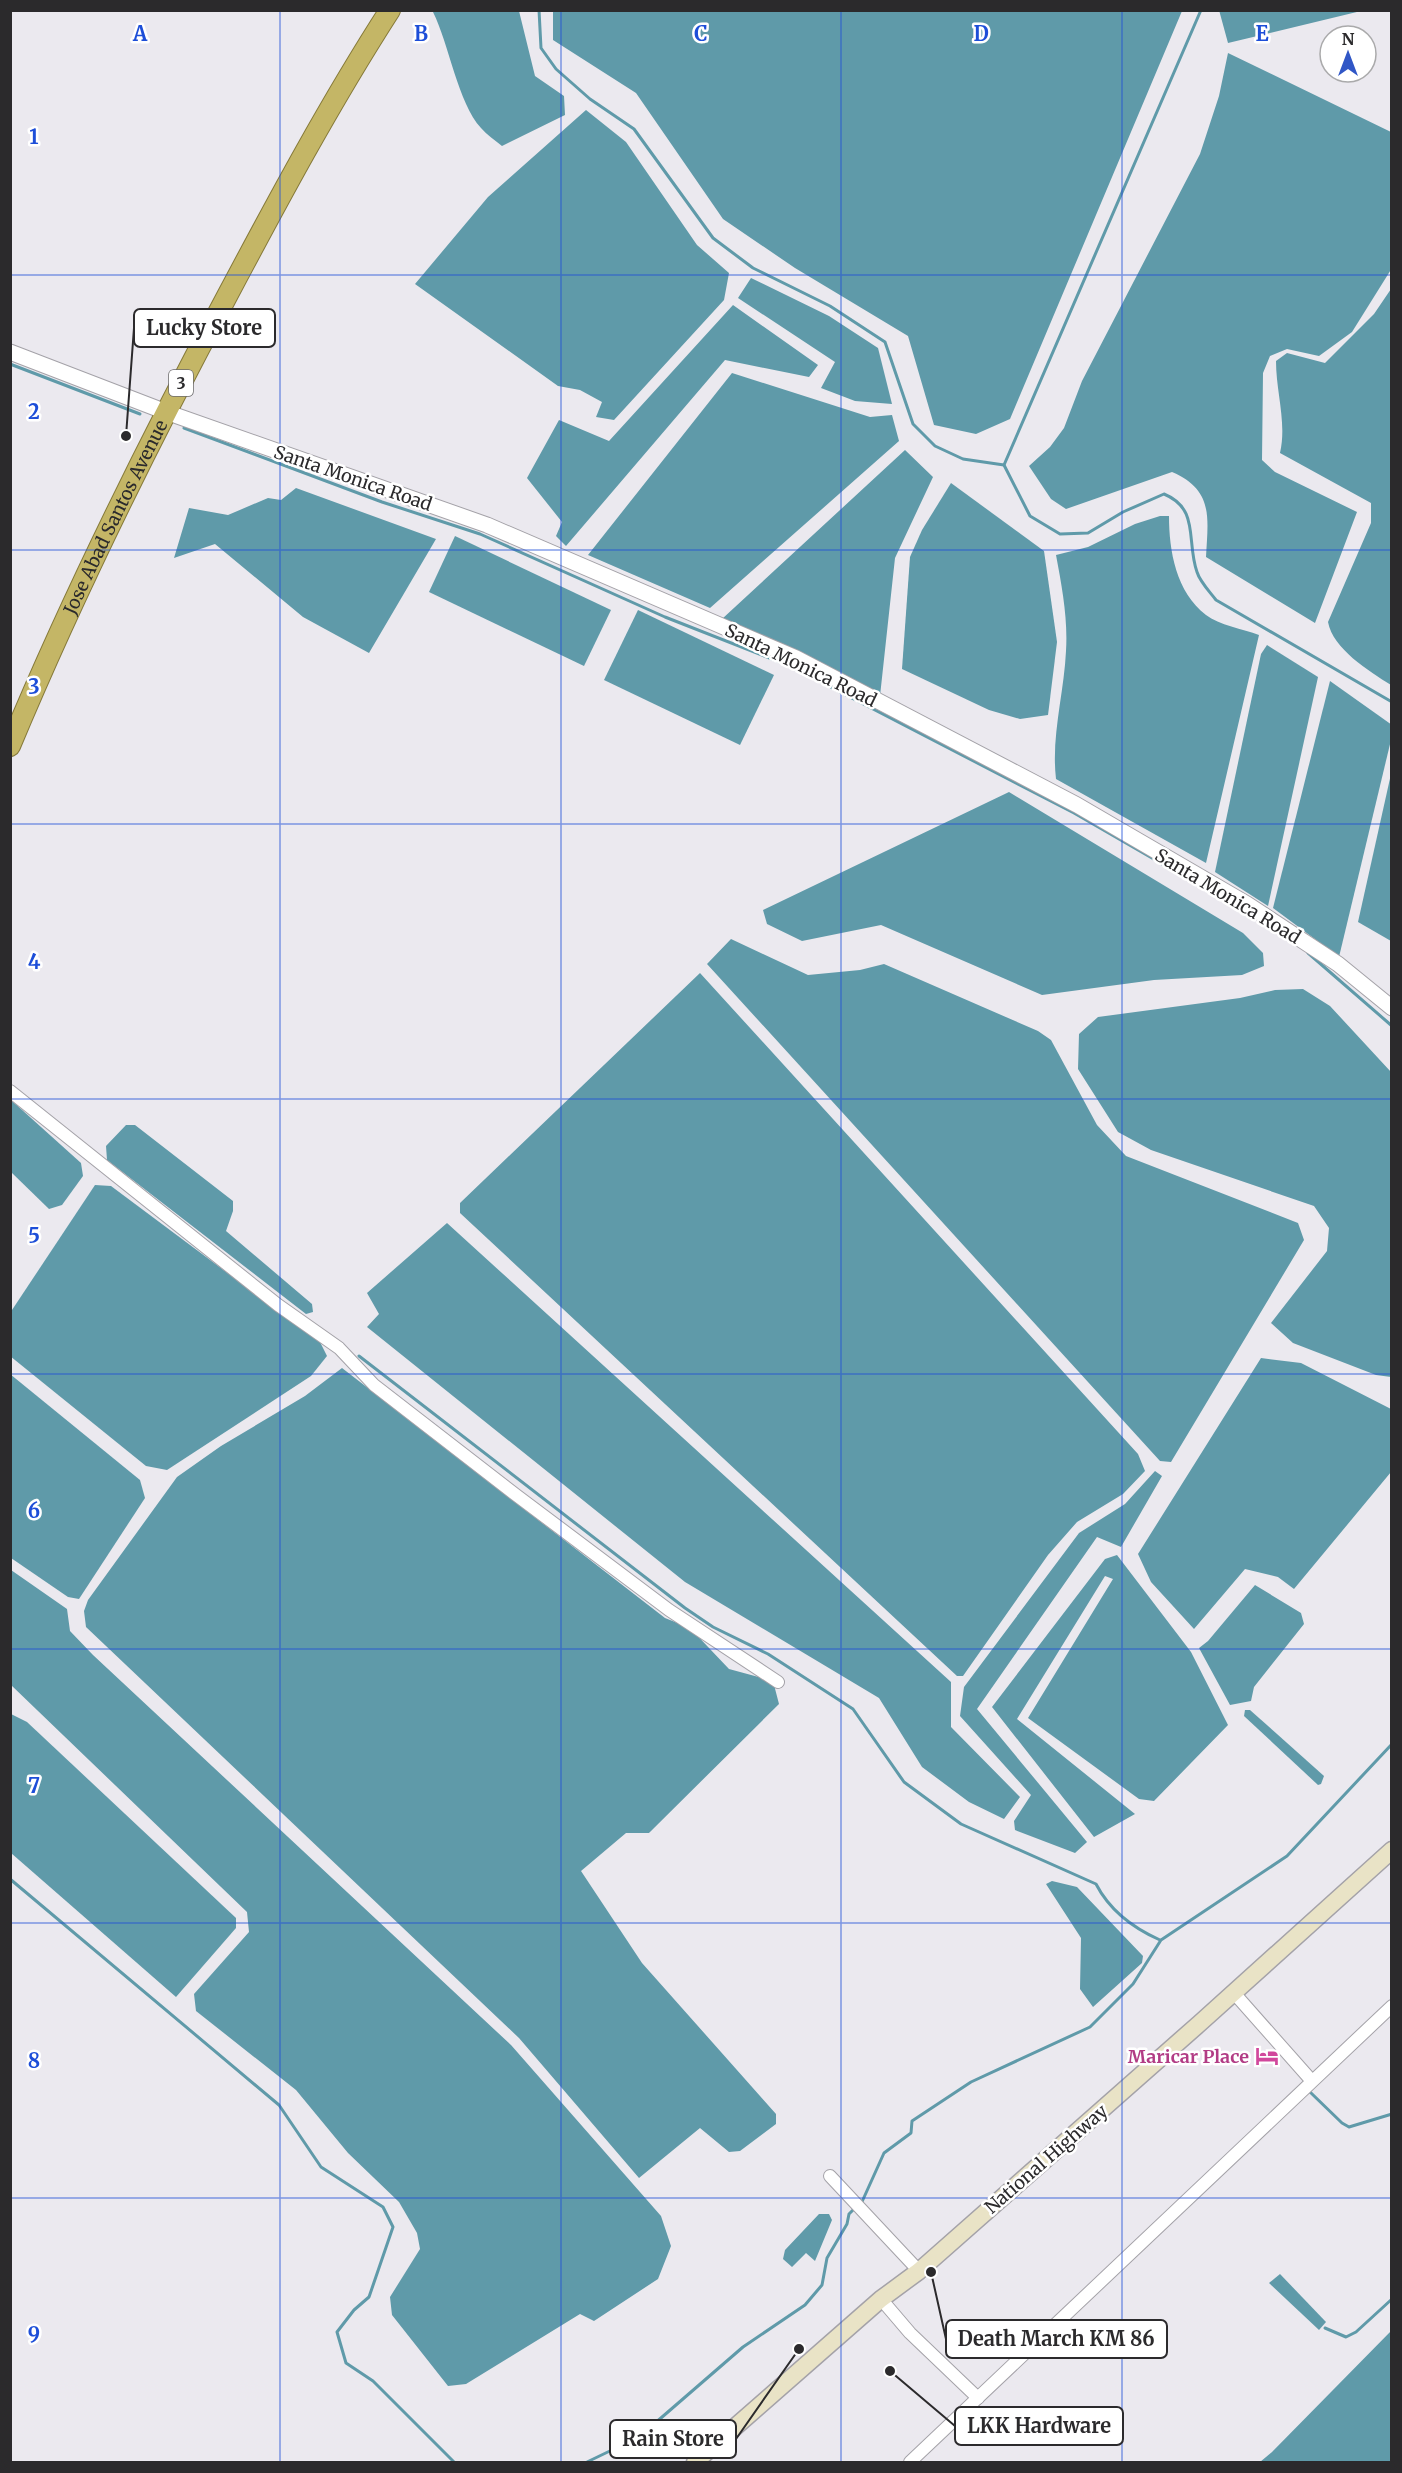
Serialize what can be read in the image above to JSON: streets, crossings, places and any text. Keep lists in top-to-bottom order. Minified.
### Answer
{"streets":{"highway":["3","Jose Abad Santos Avenue"],"main road":["National Highway"],"street":["Santa Monica Road"]},"crossings":[["Santa Monica Road","Jose Abad Santos Avenue"]],"places":{"other":["Lucky Store","Death March KM 86","Rain Store","LKK Hardware"],"hotel":["Maricar Place"]},"north":"top","grid":{"columns":["A","B","C","D","E"],"rows":["1","2","3","4","5","6","7","8","9"]}}
